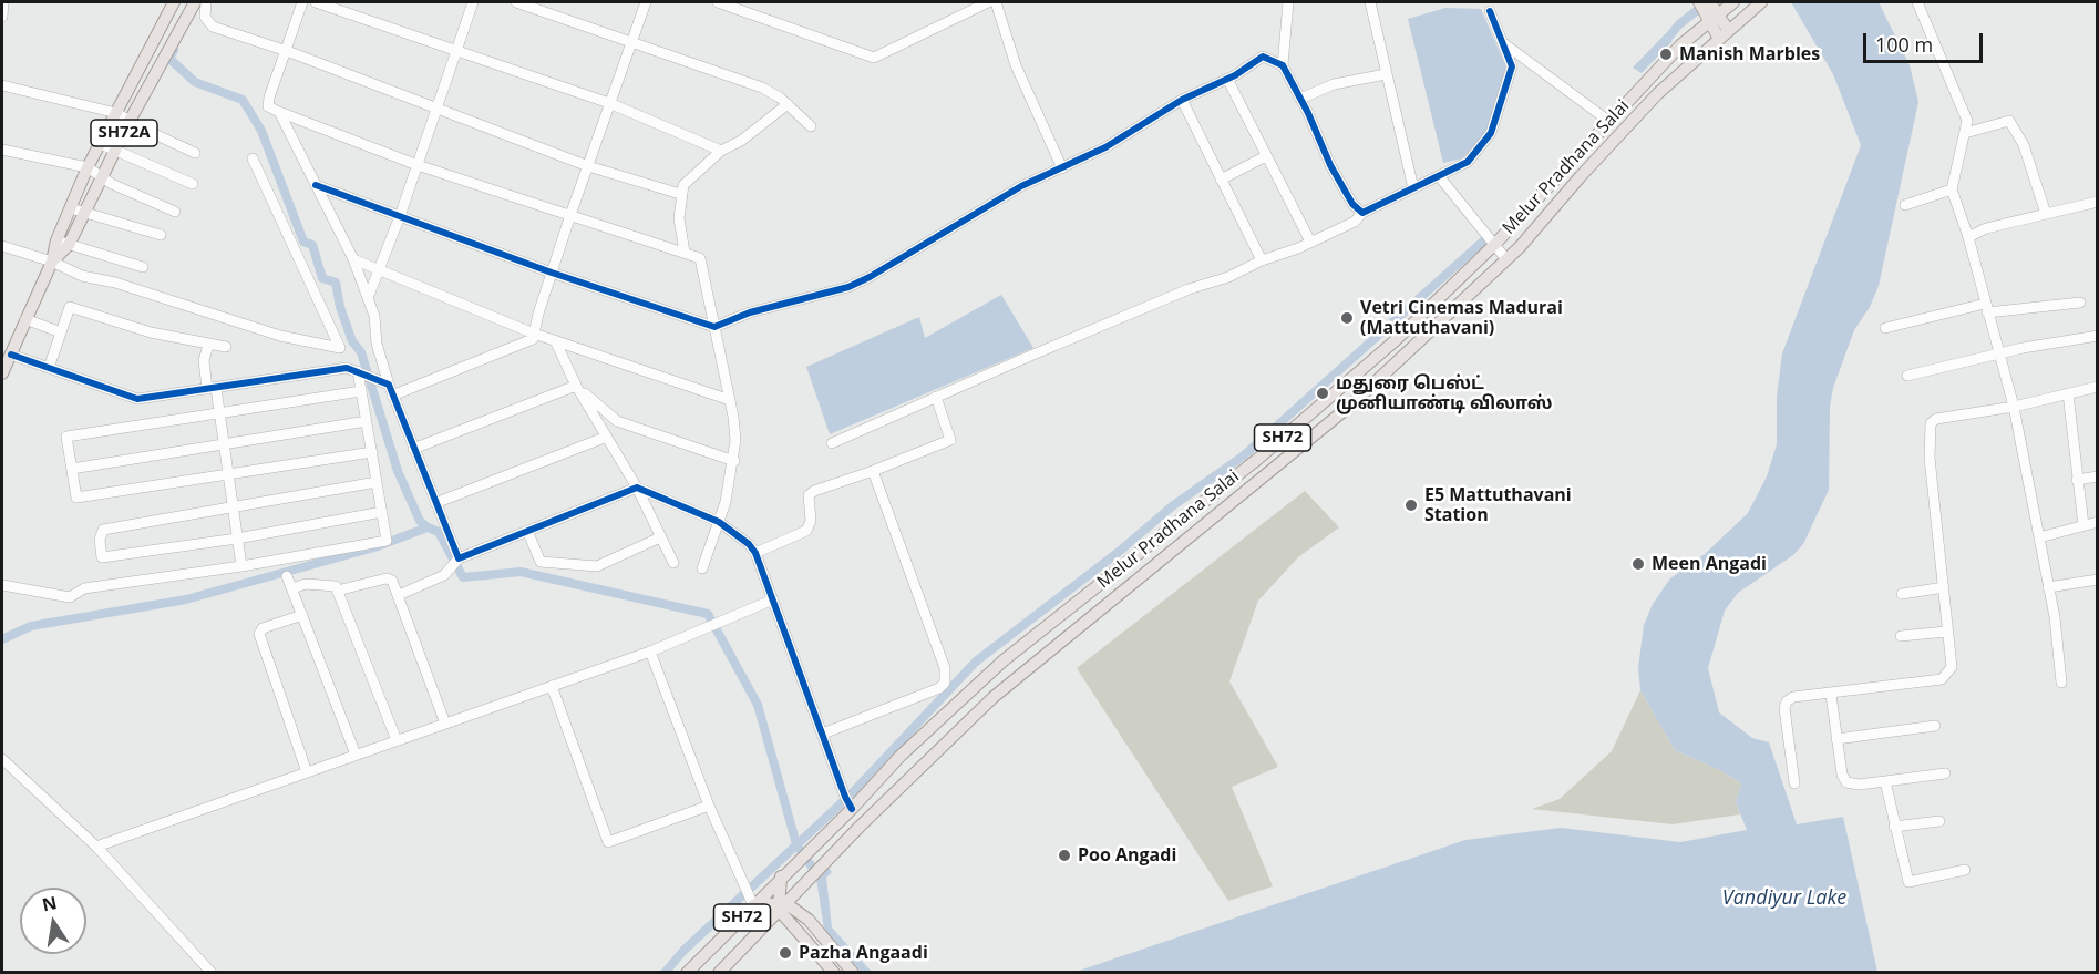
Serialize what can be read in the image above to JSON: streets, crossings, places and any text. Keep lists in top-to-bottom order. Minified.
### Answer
{"streets":{"main road":["SH72A","Melur Pradhana Salai","SH72"]},"water":["Vandiyur Lake"],"places":["Manish Marbles","Vetri Cinemas Madurai (Mattuthavani)","மதுரை பெஸ்ட் முனியாண்டி விலாஸ்","E5 Mattuthavani Station","Meen Angadi","Poo Angadi","Pazha Angaadi"],"scale_bar":"100 m","north":"top"}
